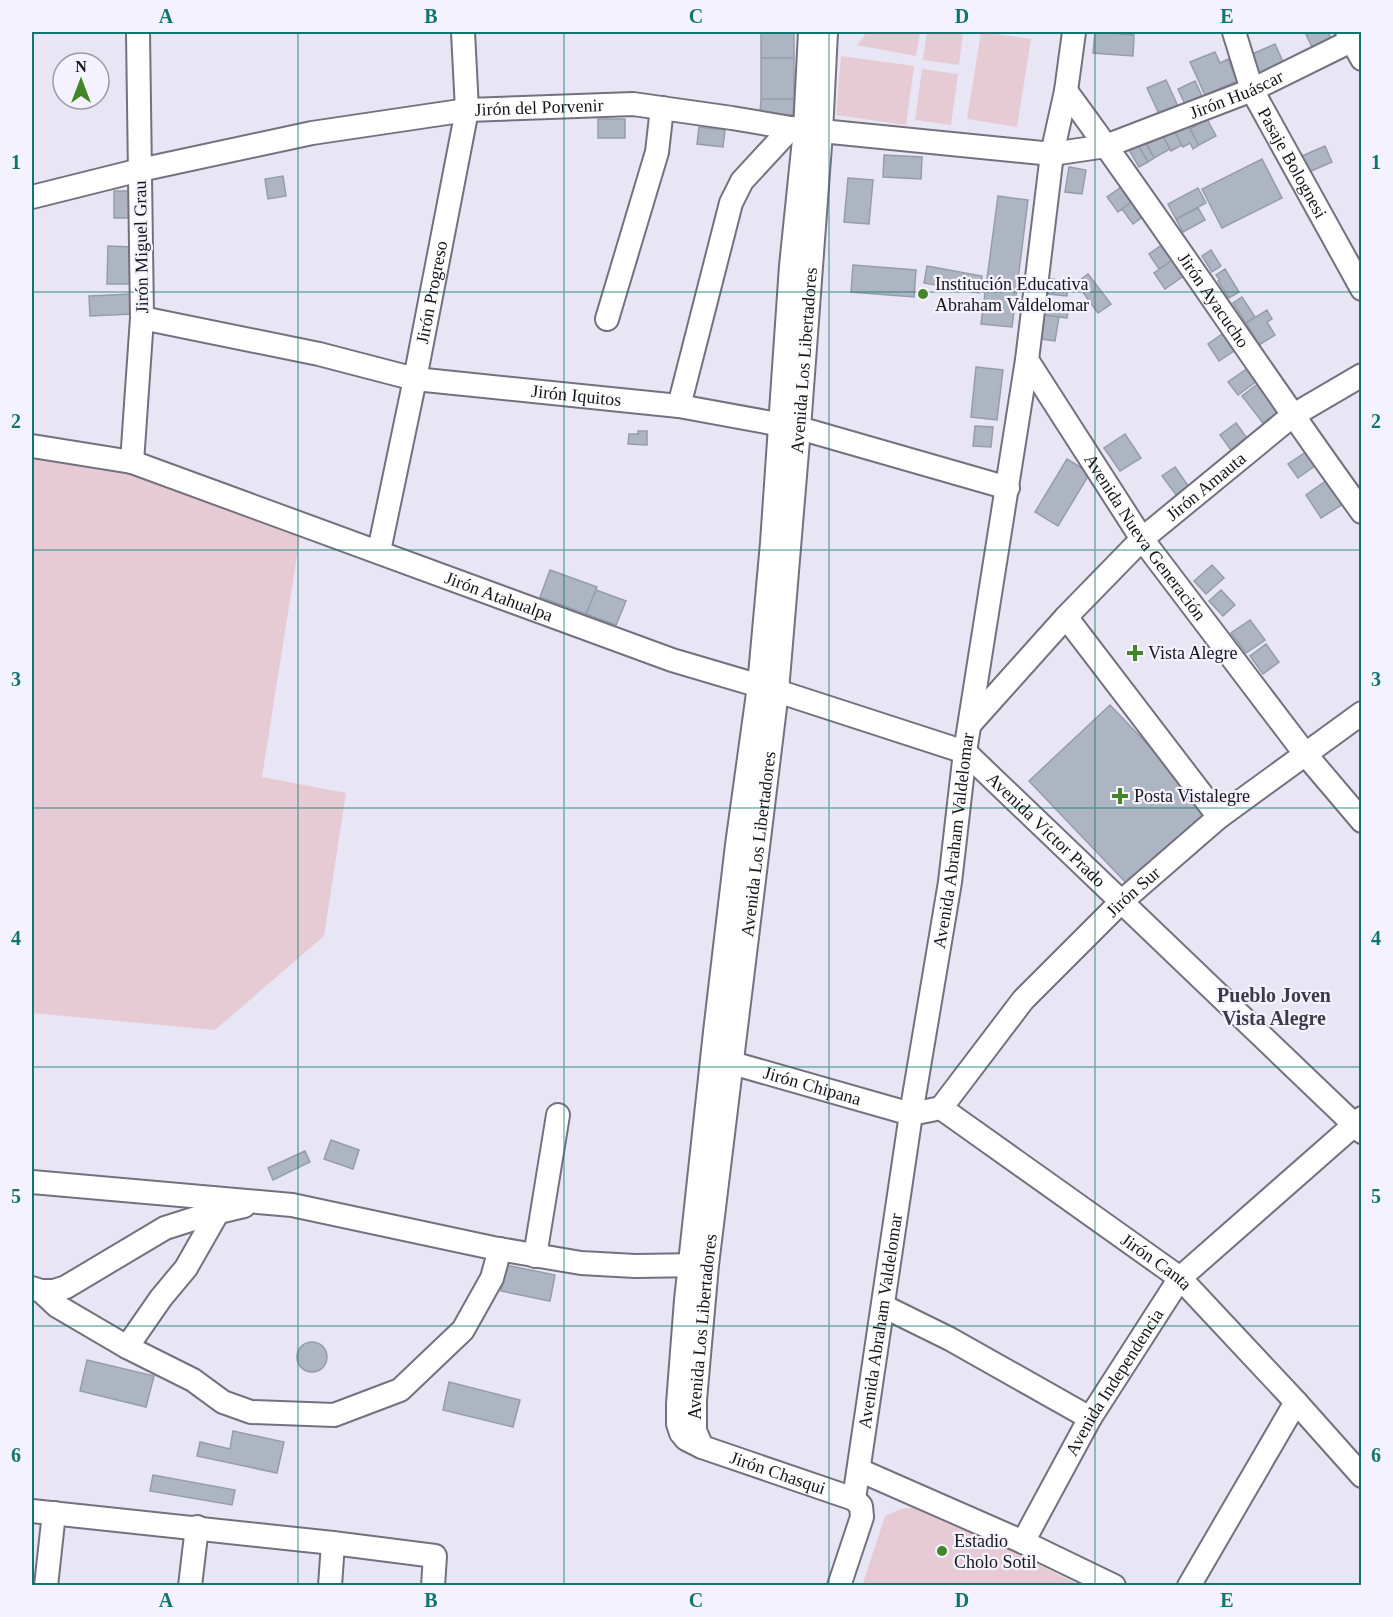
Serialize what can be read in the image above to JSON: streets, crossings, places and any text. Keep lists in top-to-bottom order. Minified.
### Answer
{"streets":{"street":["Jirón Huáscar","Jirón del Porvenir","Pasaje Bolognesi","Jirón Miguel Grau","Jirón Progreso","Jirón Ayacucho","Avenida Los Libertadores","Jirón Iquitos","Jirón Amauta","Avenida Nueva Generación","Jirón Atahualpa","Avenida Víctor Prado","Avenida Abraham Valdelomar","Jirón Sur","Jirón Chipana","Jirón Canta","Avenida Independencia","Jirón Chasqui"]},"crossings":[["Jirón Huáscar","Jirón del Porvenir"],["Jirón Huáscar","Pasaje Bolognesi"],["Jirón Huáscar","Jirón Ayacucho"],["Jirón Huáscar","Avenida Abraham Valdelomar"],["Jirón del Porvenir","Jirón Miguel Grau"],["Jirón del Porvenir","Jirón Progreso"],["Jirón del Porvenir","Avenida Los Libertadores"],["Jirón del Porvenir","Avenida Abraham Valdelomar"],["Jirón Miguel Grau","Jirón Iquitos"],["Jirón Miguel Grau","Jirón Atahualpa"],["Jirón Progreso","Jirón Iquitos"],["Jirón Progreso","Jirón Atahualpa"],["Jirón Ayacucho","Jirón Amauta"],["Jirón Ayacucho","Avenida Abraham Valdelomar"],["Avenida Los Libertadores","Jirón Iquitos"],["Avenida Los Libertadores","Jirón Atahualpa"],["Avenida Los Libertadores","Jirón Chipana"],["Avenida Los Libertadores","Jirón Chasqui"],["Jirón Iquitos","Avenida Abraham Valdelomar"],["Jirón Amauta","Avenida Nueva Generación"],["Jirón Amauta","Avenida Abraham Valdelomar"],["Avenida Nueva Generación","Avenida Abraham Valdelomar"],["Avenida Nueva Generación","Jirón Sur"],["Jirón Atahualpa","Avenida Víctor Prado"],["Jirón Atahualpa","Avenida Abraham Valdelomar"],["Avenida Víctor Prado","Avenida Abraham Valdelomar"],["Avenida Víctor Prado","Jirón Sur"],["Avenida Víctor Prado","Avenida Independencia"],["Avenida Abraham Valdelomar","Jirón Chipana"],["Avenida Abraham Valdelomar","Jirón Chasqui"],["Jirón Sur","Jirón Canta"],["Jirón Canta","Avenida Independencia"]],"districts":["Pueblo Joven Vista Alegre"],"places":{"other":["Institución Educativa Abraham Valdelomar","Estadio Cholo Sotil"],"health":["Vista Alegre","Posta Vistalegre"]},"north":"top","grid":{"columns":["A","B","C","D","E"],"rows":["1","2","3","4","5","6"]}}
